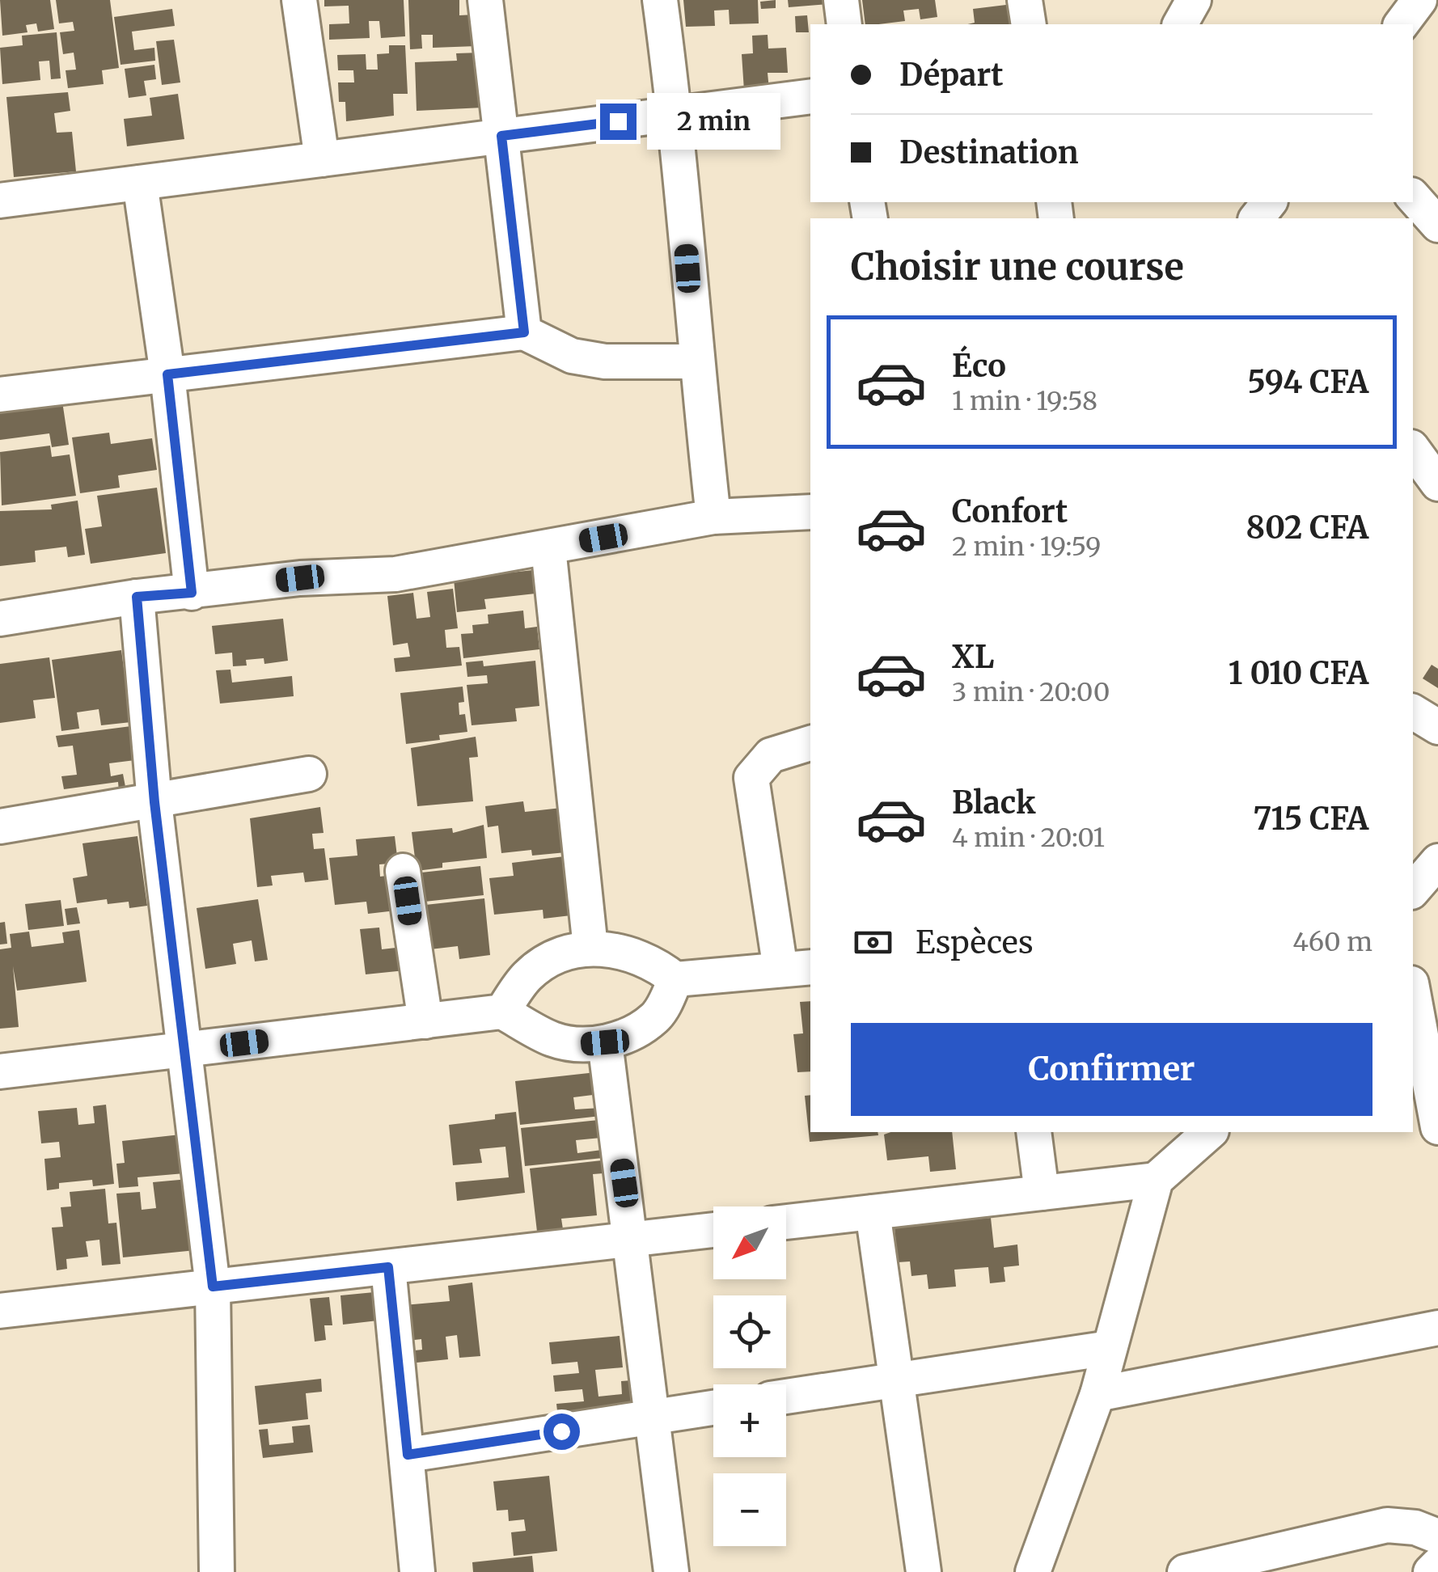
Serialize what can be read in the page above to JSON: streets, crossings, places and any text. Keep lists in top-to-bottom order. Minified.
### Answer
{"north":"bottom left","page":{"banner":["Départ","Destination"],"bubble":"2 min","heading":"Choisir une course","list":[{"name":"Éco","note":"1 min · 19:58","value":"594 CFA"},{"name":"Confort","note":"2 min · 19:59","value":"802 CFA"},{"name":"XL","note":"3 min · 20:00","value":"1 010 CFA"},{"name":"Black","note":"4 min · 20:01","value":"715 CFA"}],"pay":["Espèces","460 m"],"buttons":"Confirmer","map_buttons":["+","−"]}}
